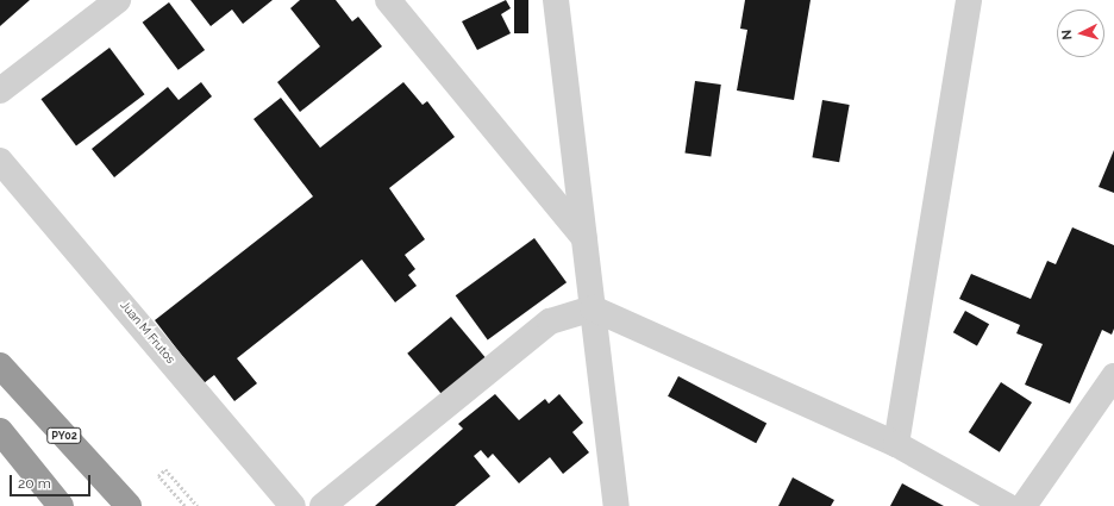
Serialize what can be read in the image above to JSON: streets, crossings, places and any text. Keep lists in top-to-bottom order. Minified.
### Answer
{"streets":{"highway":["PY02"],"street":["Juan M Frutos"]},"scale_bar":"20 m","north":"left"}
